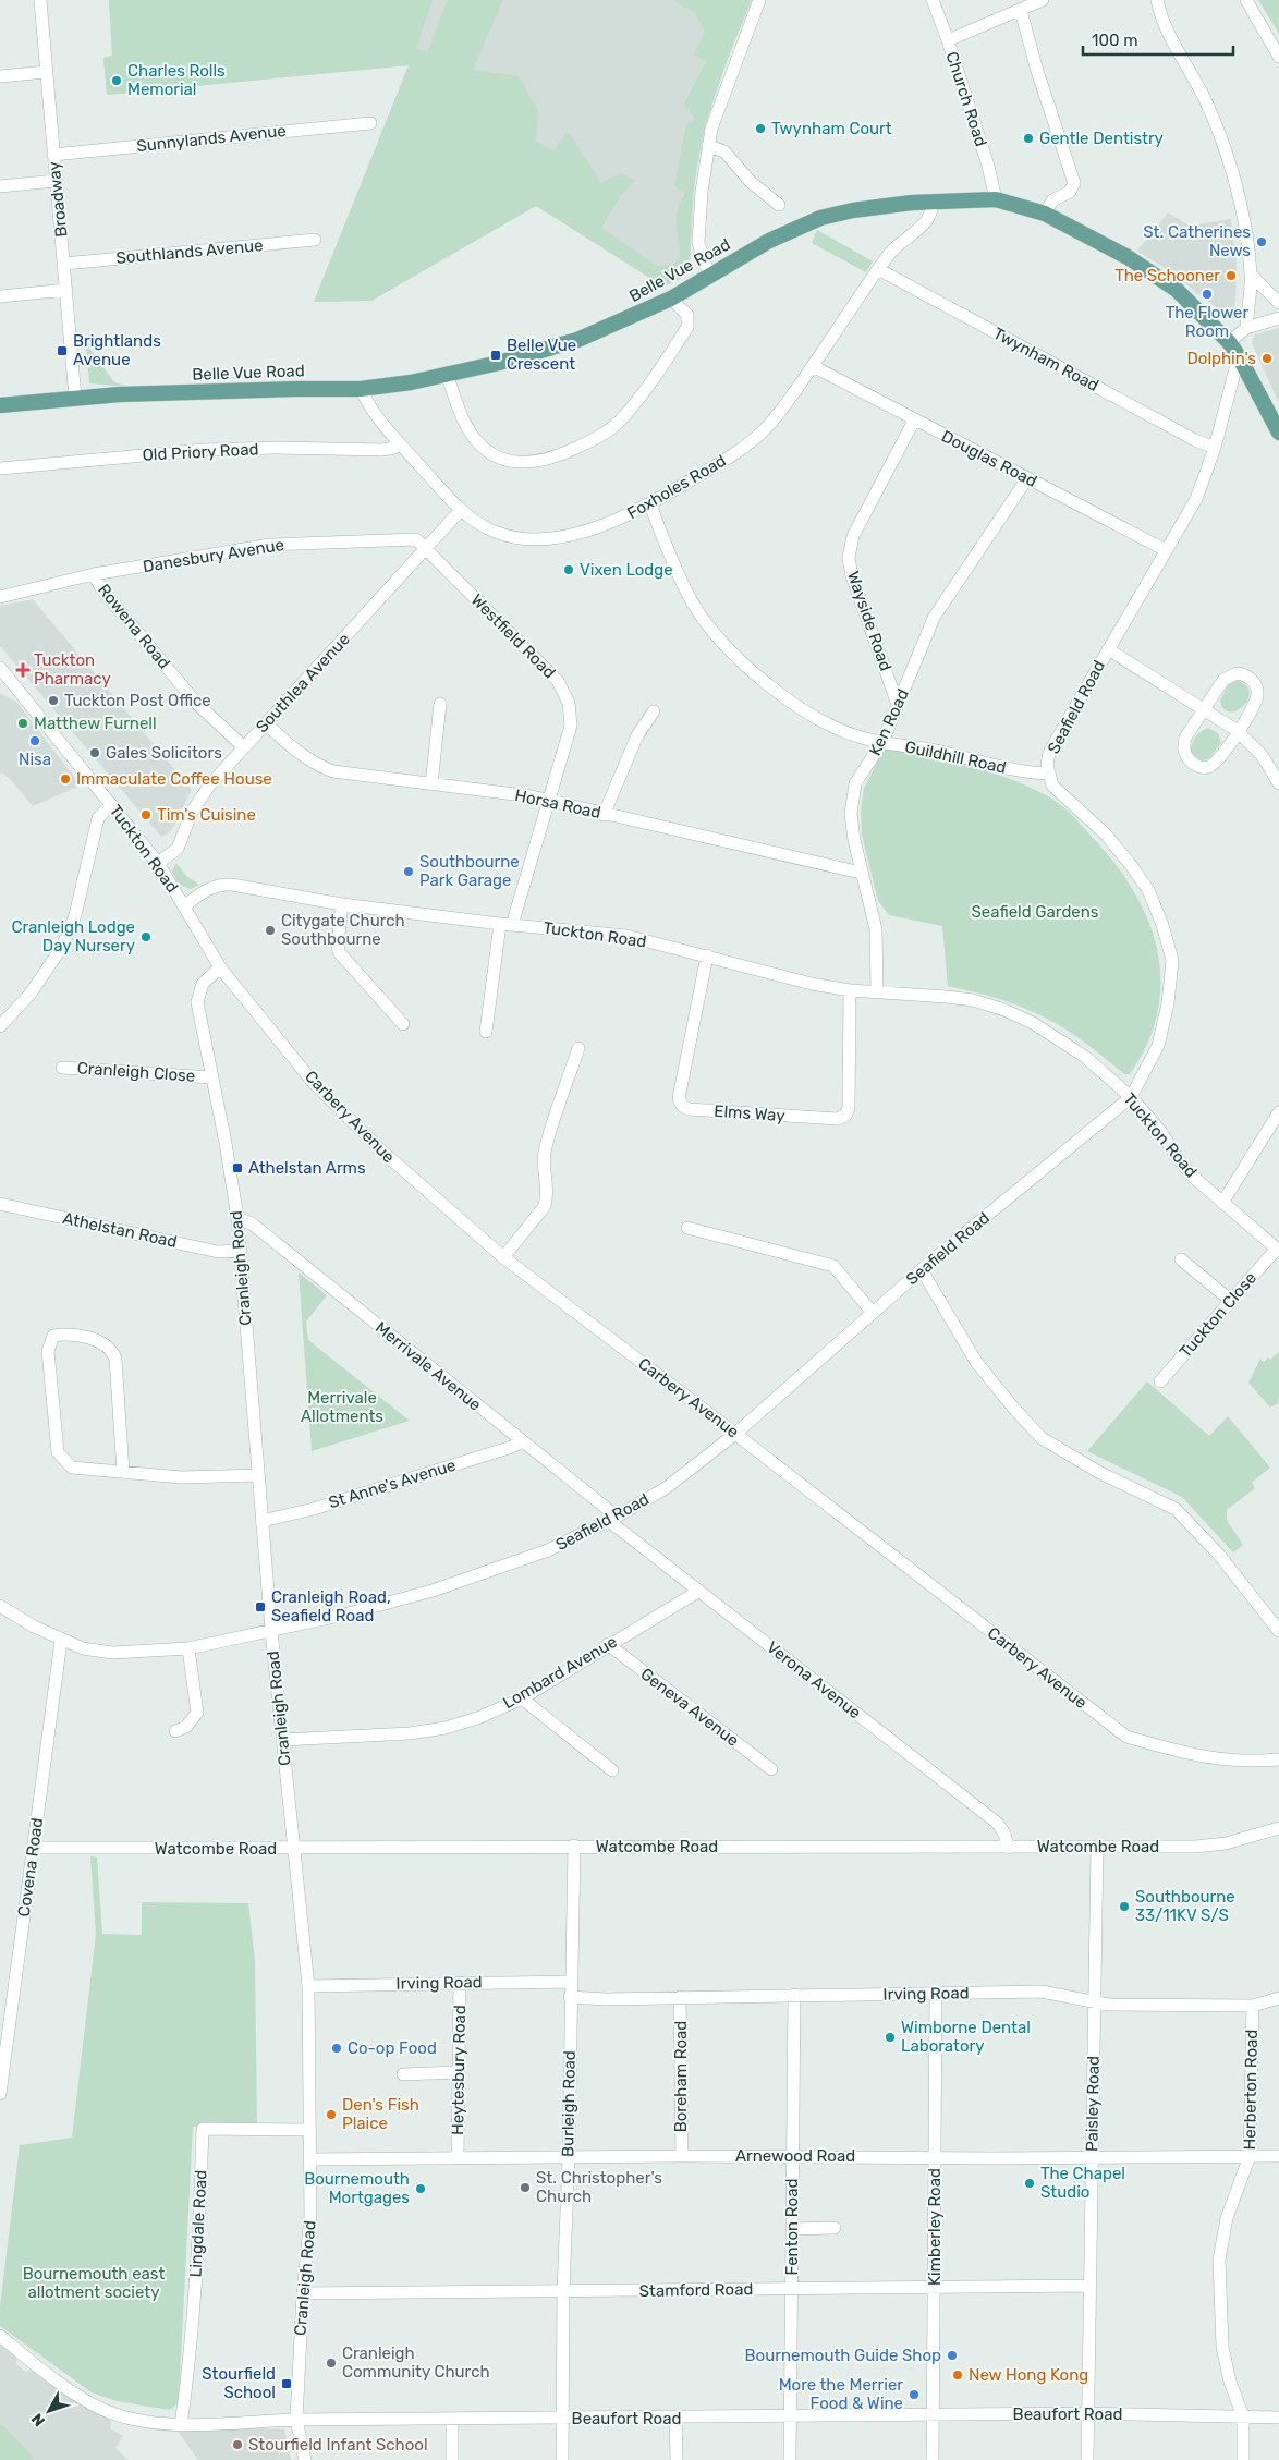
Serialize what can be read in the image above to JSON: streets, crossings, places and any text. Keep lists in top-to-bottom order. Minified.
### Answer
{"streets":{"main road":["Belle Vue Road"],"street":["Church Road","Sunnylands Avenue","Broadway","Southlands Avenue","Twynham Road","Old Priory Road","Douglas Road","Foxholes Road","Danesbury Avenue","Wayside Road","Rowena Road","Westfield Road","Southlea Avenue","Seafield Road","Ken Road","Guildhill Road","Horsa Road","Tuckton Road","Cranleigh Close","Elms Way","Carbery Avenue","Athelstan Road","Cranleigh Road","Tuckton Close","Merrivale Avenue","St Anne's Avenue","Lombard Avenue","Verona Avenue","Geneva Avenue","Watcombe Road","Covena Road","Irving Road","Heytesbury Road","Boreham Road","Herberton Road","Burleigh Road","Paisley Road","Arnewood Road","Lingdale Road","Fenton Road","Kimberley Road","Stamford Road","Beaufort Road"]},"crossings":[["Church Road","Belle Vue Road"],["Sunnylands Avenue","Broadway"],["Broadway","Southlands Avenue"],["Broadway","Belle Vue Road"],["Belle Vue Road","Foxholes Road"],["Belle Vue Road","Seafield Road"],["Twynham Road","Foxholes Road"],["Twynham Road","Seafield Road"],["Old Priory Road","Foxholes Road"],["Douglas Road","Foxholes Road"],["Douglas Road","Wayside Road"],["Douglas Road","Seafield Road"],["Douglas Road","Ken Road"],["Foxholes Road","Southlea Avenue"],["Foxholes Road","Guildhill Road"],["Danesbury Avenue","Rowena Road"],["Danesbury Avenue","Westfield Road"],["Danesbury Avenue","Southlea Avenue"],["Wayside Road","Ken Road"],["Rowena Road","Southlea Avenue"],["Westfield Road","Southlea Avenue"],["Westfield Road","Horsa Road"],["Westfield Road","Tuckton Road"],["Southlea Avenue","Horsa Road"],["Southlea Avenue","Tuckton Road"],["Seafield Road","Guildhill Road"],["Seafield Road","Tuckton Road"],["Seafield Road","Carbery Avenue"],["Seafield Road","Cranleigh Road"],["Seafield Road","Merrivale Avenue"],["Seafield Road","Verona Avenue"],["Seafield Road","Covena Road"],["Ken Road","Guildhill Road"],["Ken Road","Horsa Road"],["Ken Road","Tuckton Road"],["Tuckton Road","Elms Way"],["Tuckton Road","Carbery Avenue"],["Tuckton Road","Tuckton Close"],["Cranleigh Close","Cranleigh Road"],["Carbery Avenue","Cranleigh Road"],["Athelstan Road","Cranleigh Road"],["Cranleigh Road","Merrivale Avenue"],["Cranleigh Road","St Anne's Avenue"],["Cranleigh Road","Lombard Avenue"],["Cranleigh Road","Watcombe Road"],["Cranleigh Road","Irving Road"],["Cranleigh Road","Arnewood Road"],["Cranleigh Road","Lingdale Road"],["Cranleigh Road","Stamford Road"],["Cranleigh Road","Beaufort Road"],["Merrivale Avenue","St Anne's Avenue"],["Merrivale Avenue","Verona Avenue"],["Lombard Avenue","Verona Avenue"],["Lombard Avenue","Geneva Avenue"],["Verona Avenue","Watcombe Road"],["Watcombe Road","Covena Road"],["Watcombe Road","Burleigh Road"],["Watcombe Road","Paisley Road"],["Irving Road","Heytesbury Road"],["Irving Road","Boreham Road"],["Irving Road","Herberton Road"],["Irving Road","Burleigh Road"],["Irving Road","Paisley Road"],["Irving Road","Fenton Road"],["Irving Road","Kimberley Road"],["Heytesbury Road","Arnewood Road"],["Boreham Road","Arnewood Road"],["Herberton Road","Arnewood Road"],["Herberton Road","Beaufort Road"],["Burleigh Road","Arnewood Road"],["Burleigh Road","Stamford Road"],["Burleigh Road","Beaufort Road"],["Paisley Road","Arnewood Road"],["Paisley Road","Stamford Road"],["Paisley Road","Beaufort Road"],["Arnewood Road","Fenton Road"],["Arnewood Road","Kimberley Road"],["Lingdale Road","Beaufort Road"],["Fenton Road","Stamford Road"],["Fenton Road","Beaufort Road"],["Kimberley Road","Stamford Road"],["Kimberley Road","Beaufort Road"]],"parks":["Seafield Gardens","Merrivale Allotments","Bournemouth east allotment society"],"places":{"other":["Charles Rolls Memorial","Twynham Court","Gentle Dentistry","St. Catherines News","The Schooner","The Flower Room","Dolphin's","Vixen Lodge","Tuckton Post Office","Matthew Furnell","Nisa","Gales Solicitors","Immaculate Coffee House","Tim's Cuisine","Southbourne Park Garage","Citygate Church Southbourne","Cranleigh Lodge Day Nursery","Southbourne 33/11KV S/S","Wimborne Dental Laboratory","Co-op Food","Den's Fish Plaice","The Chapel Studio","St. Christopher's Church","Bournemouth Mortgages","Bournemouth Guide Shop","Cranleigh Community Church","New Hong Kong","More the Merrier Food & Wine","Stourfield Infant School"],"transit":["Brightlands Avenue","Belle Vue Crescent","Athelstan Arms","Cranleigh Road, Seafield Road","Stourfield School"],"health":["Tuckton Pharmacy"]},"scale_bar":"100 m","north":"bottom left"}
